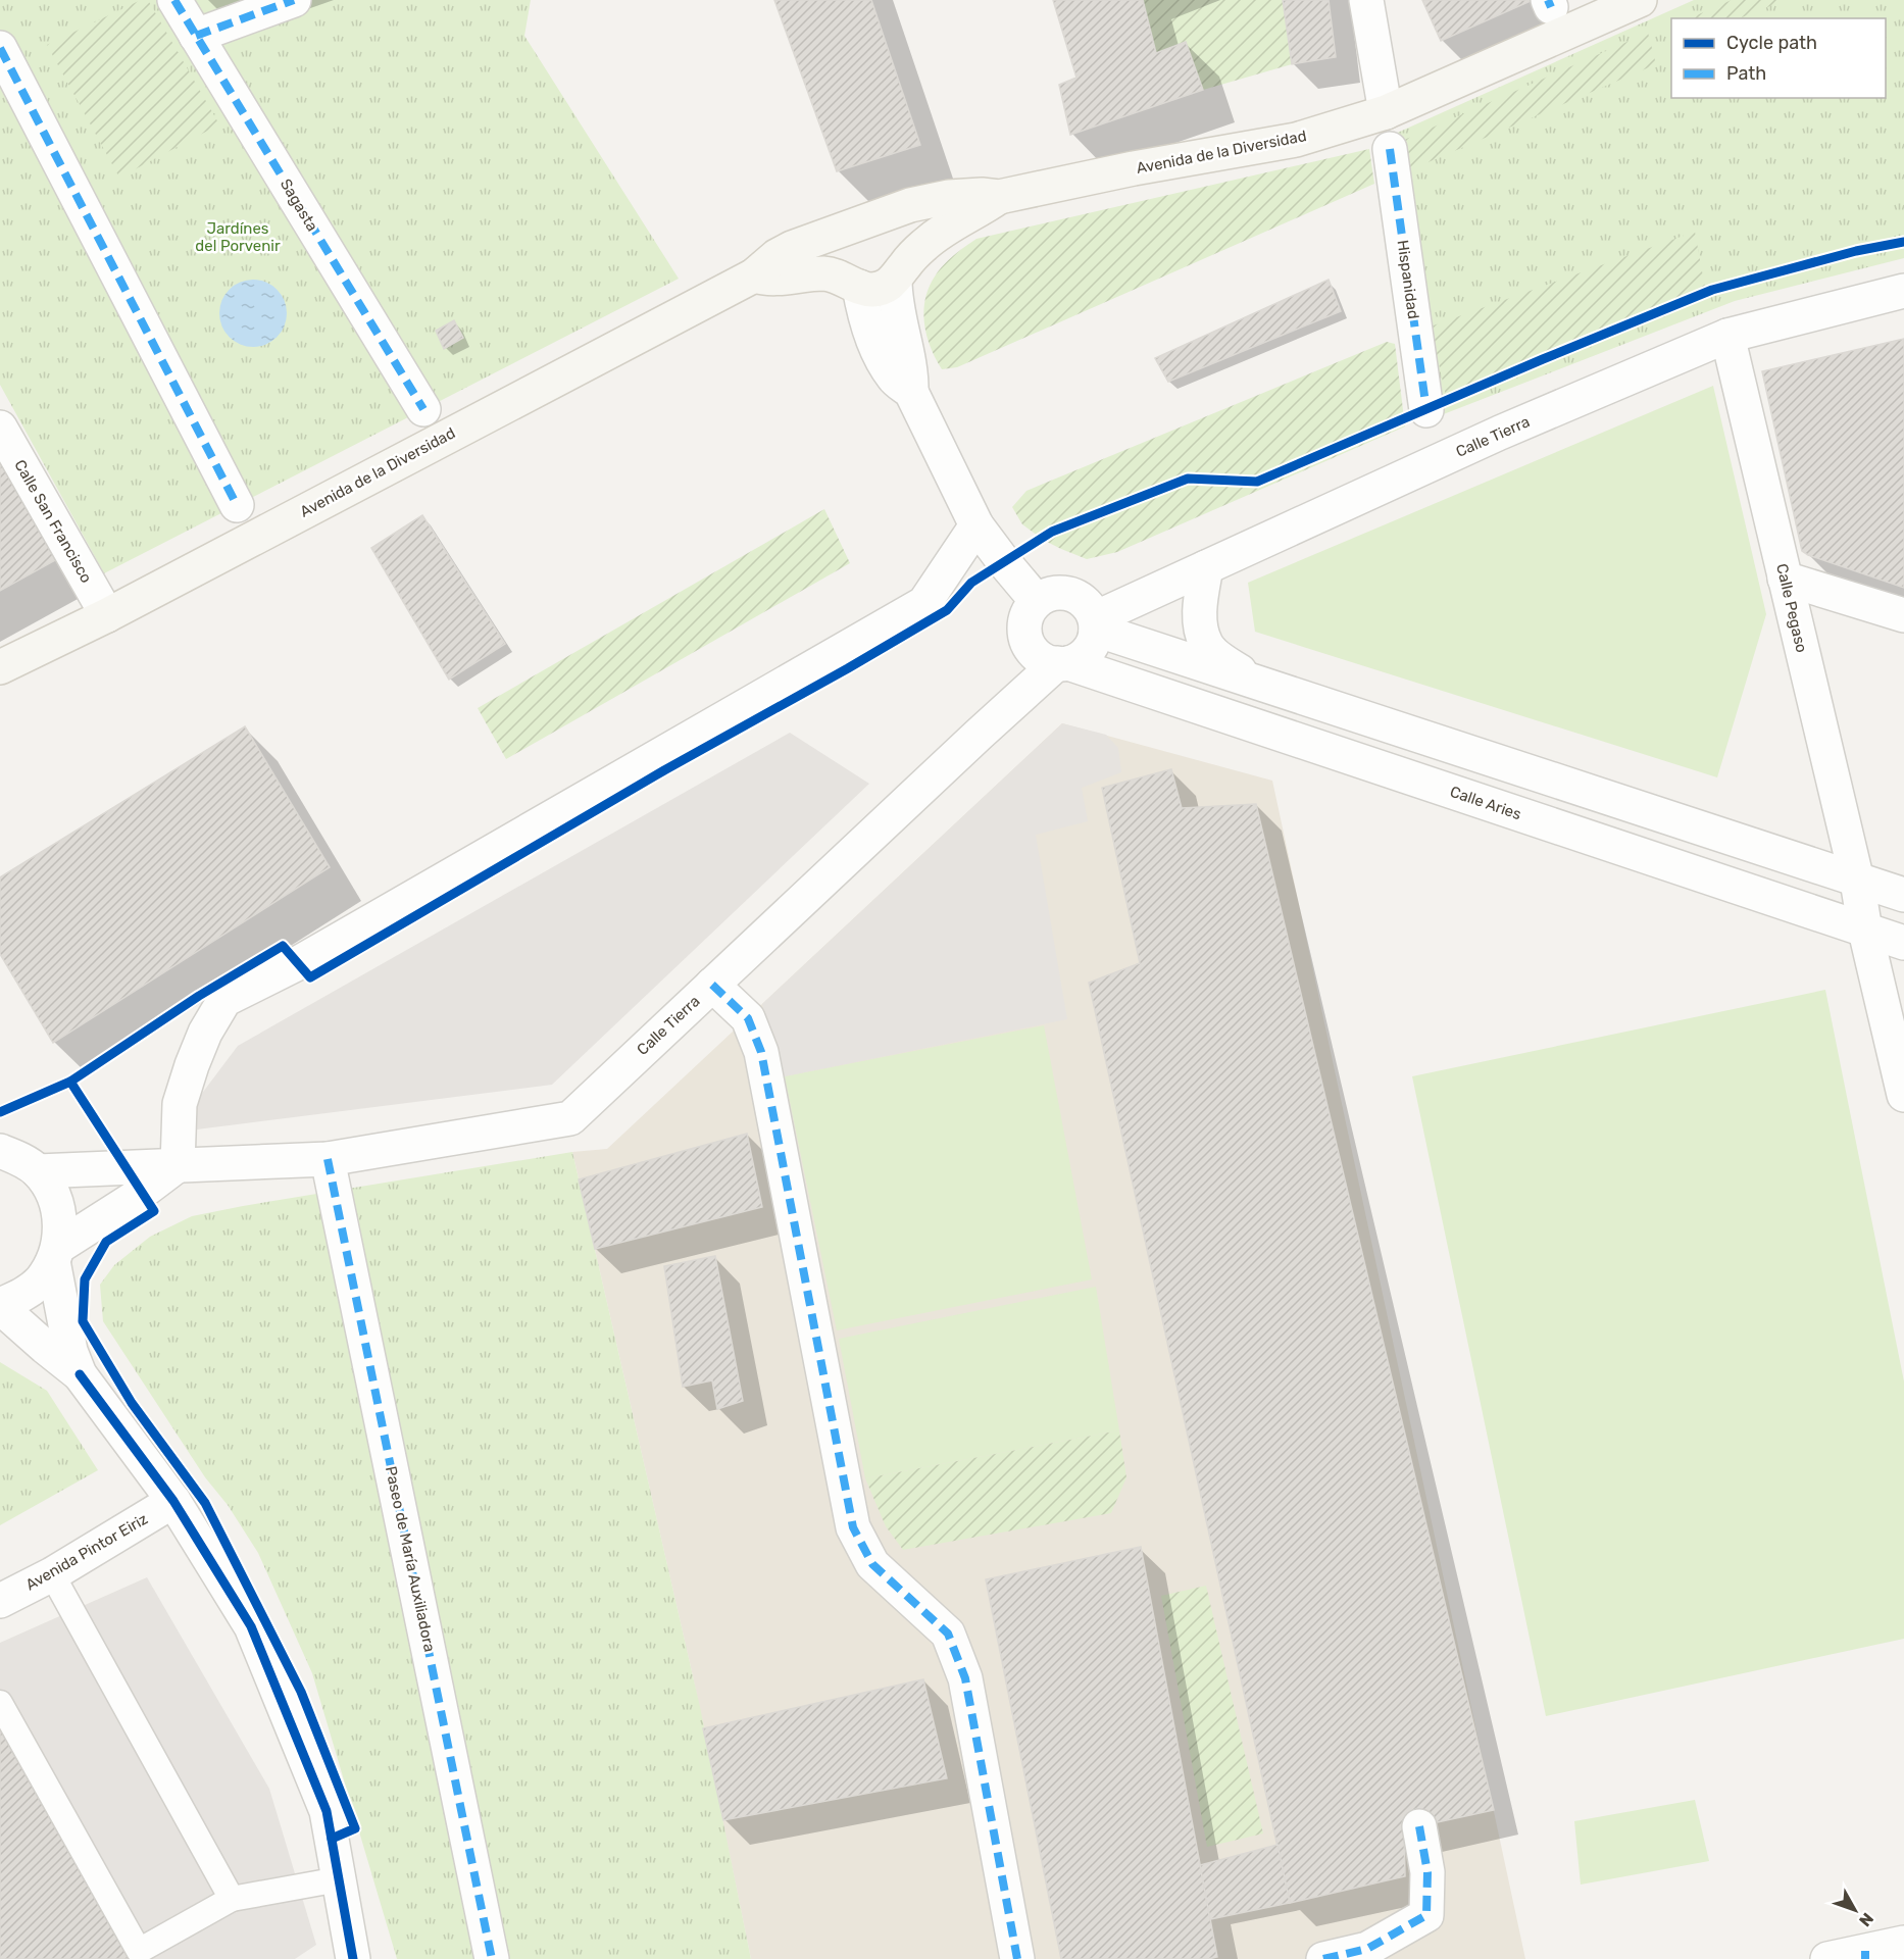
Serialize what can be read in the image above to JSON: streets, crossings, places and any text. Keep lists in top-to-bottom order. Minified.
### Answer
{"streets":{"main road":["Avenida de la Diversidad"],"street":["Sagasta","Hispanidad","Calle Tierra","Calle San Francisco","Calle Pegaso","Calle Aries","Avenida Pintor Eiriz","Paseo de María Auxiliadora"]},"crossings":[["Avenida de la Diversidad","Calle San Francisco"],["Calle Tierra","Calle Pegaso"],["Calle Tierra","Calle Aries"],["Calle Tierra","Paseo de María Auxiliadora"],["Calle Pegaso","Calle Aries"]],"parks":["Jardínes del Porvenir"],"legend":["Cycle path","Path"],"north":"bottom right"}
